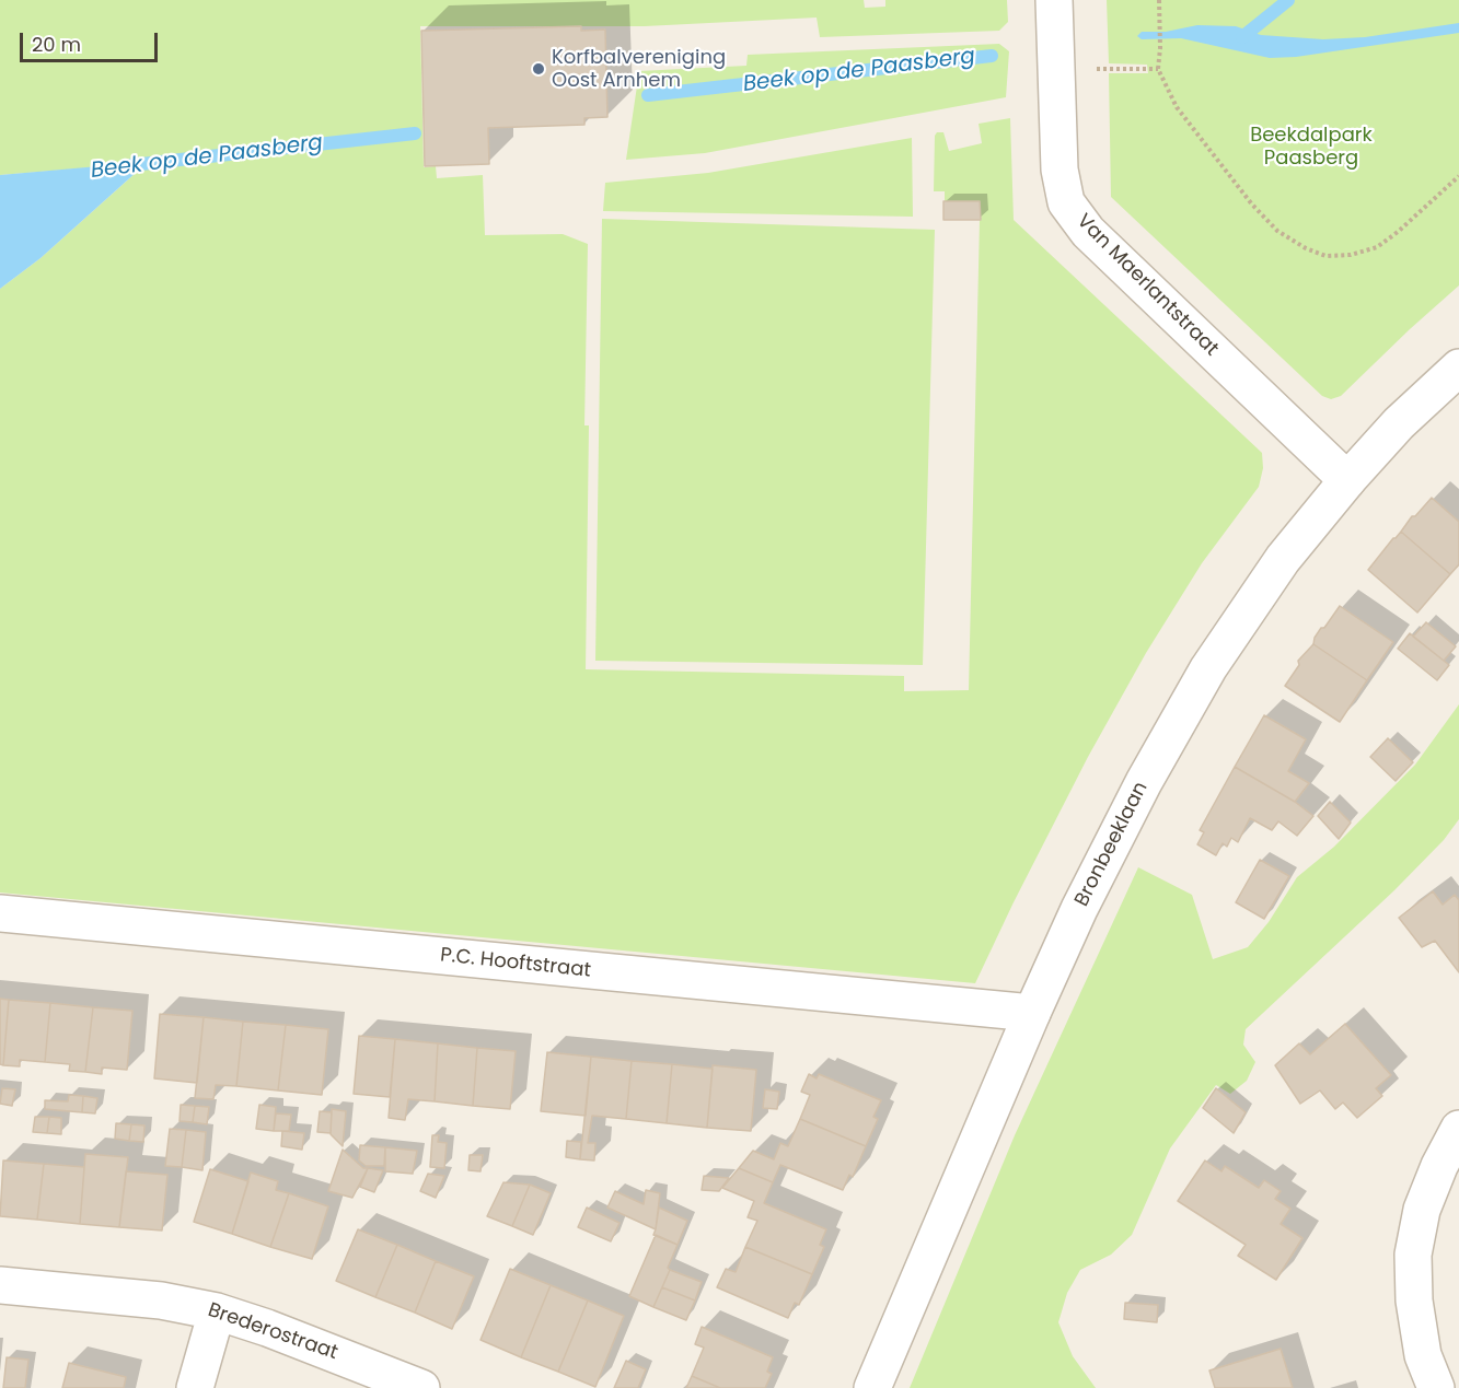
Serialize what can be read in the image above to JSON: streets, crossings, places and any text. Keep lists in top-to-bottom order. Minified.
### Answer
{"streets":{"street":["Van Maerlantstraat","Bronbeeklaan","P.C. Hooftstraat","Brederostraat"]},"crossings":[["Van Maerlantstraat","Bronbeeklaan"],["Bronbeeklaan","P.C. Hooftstraat"]],"water":["Beek op de Paasberg"],"parks":["Beekdalpark Paasberg"],"places":["Korfbalvereniging Oost Arnhem"],"scale_bar":"20 m"}
